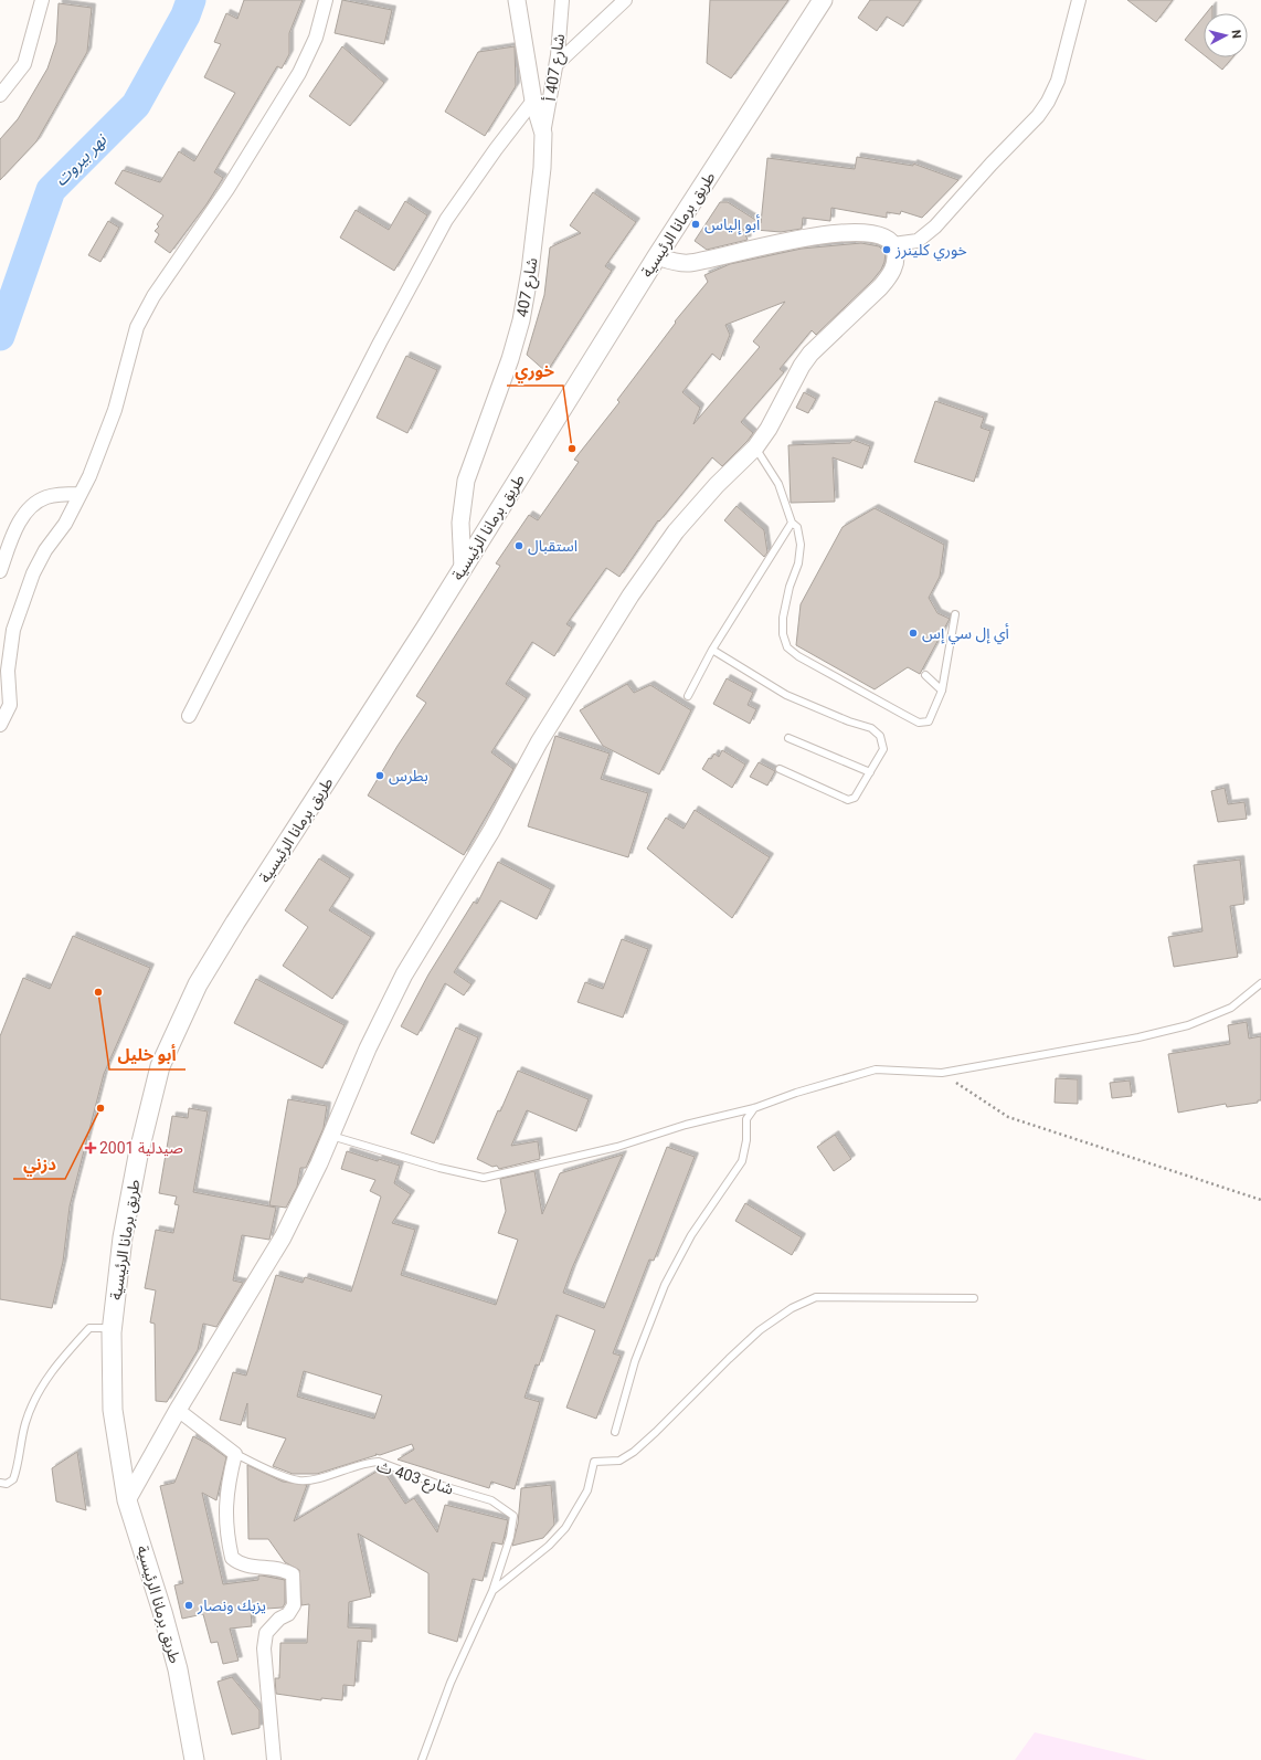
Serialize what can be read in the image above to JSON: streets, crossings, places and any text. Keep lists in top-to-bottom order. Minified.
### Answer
{"streets":{"main road":["طريق برمانا الرئيسية"],"street":["شارع 407 أ","شارع 407","شارع 403 ث"]},"crossings":[["شارع 407 أ","شارع 407"],["طريق برمانا الرئيسية","شارع 407"]],"water":["نهر بيروت"],"places":{"other":["أبو إلياس","خوري كلينرز","خوري","استقبال","أي إل سي إس","بطرس","أبو خليل","دزني","يزبك ونصار"],"health":["صيدلية 2001"]},"north":"right"}
